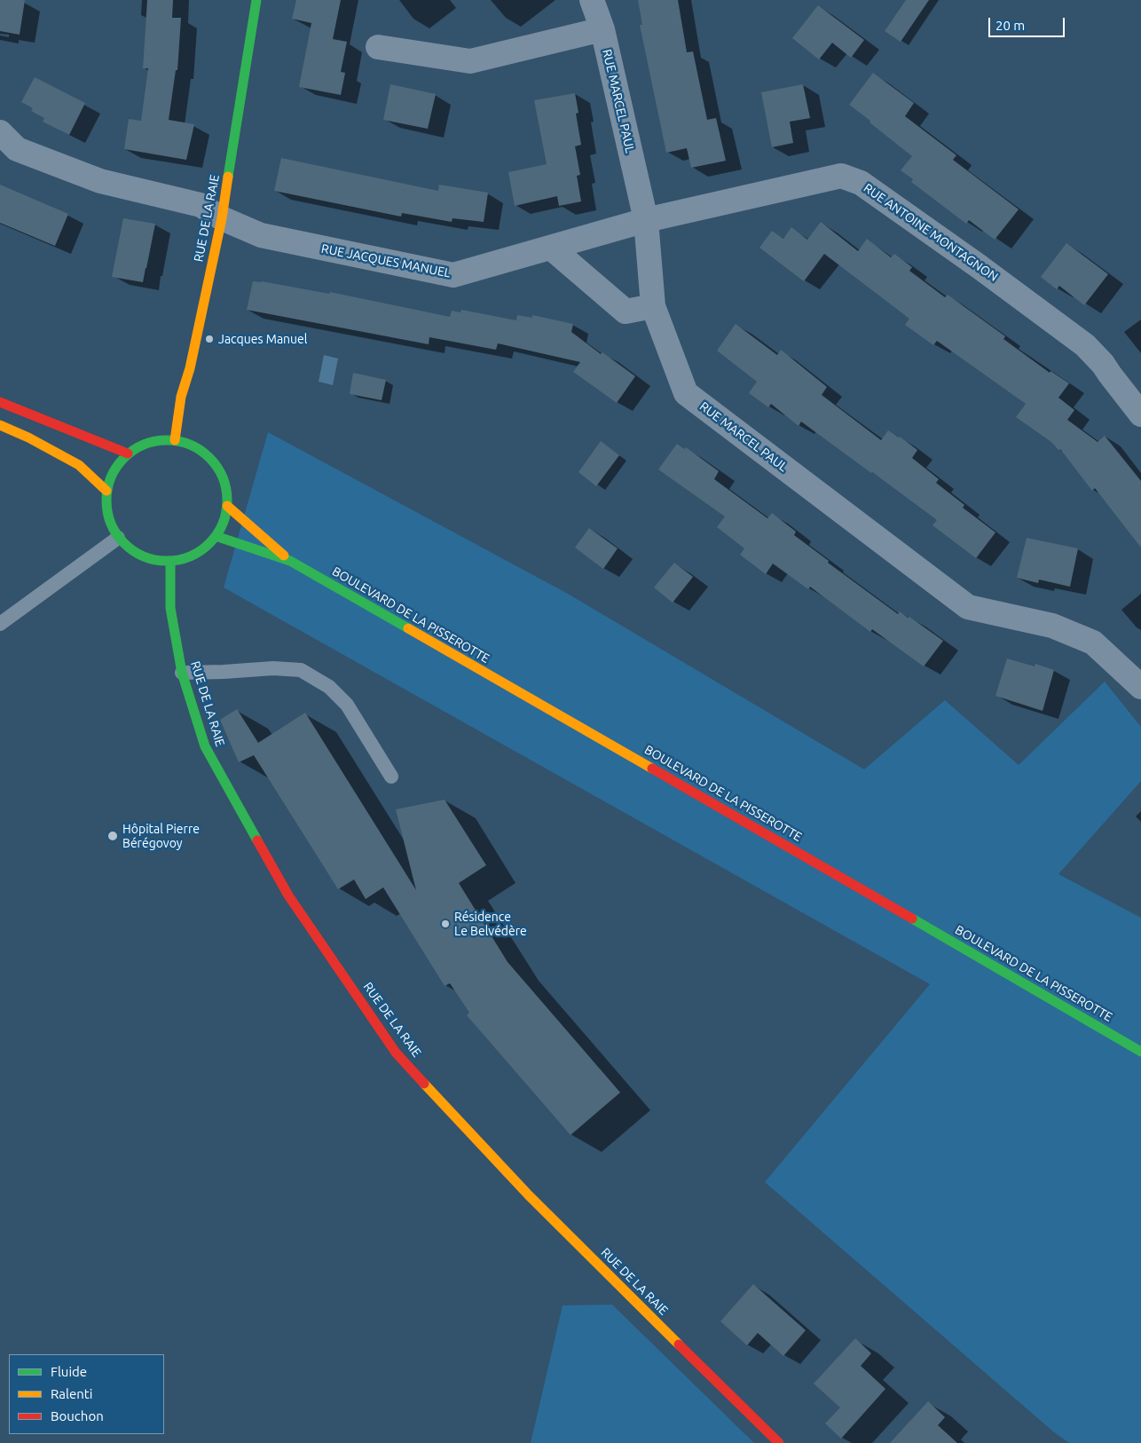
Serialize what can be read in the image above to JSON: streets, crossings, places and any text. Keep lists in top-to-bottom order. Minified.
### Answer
{"streets":{"street":["RUE MARCEL PAUL","RUE DE LA RAIE","RUE ANTOINE MONTAGNON","RUE JACQUES MANUEL","BOULEVARD DE LA PISSEROTTE"]},"crossings":[["RUE MARCEL PAUL","RUE ANTOINE MONTAGNON"],["RUE MARCEL PAUL","RUE JACQUES MANUEL"],["RUE DE LA RAIE","RUE JACQUES MANUEL"],["RUE DE LA RAIE","BOULEVARD DE LA PISSEROTTE"],["RUE ANTOINE MONTAGNON","RUE JACQUES MANUEL"]],"places":["Jacques Manuel","Hôpital Pierre Bérégovoy","Résidence Le Belvédère"],"legend":["Fluide","Ralenti","Bouchon"],"scale_bar":"20 m"}
